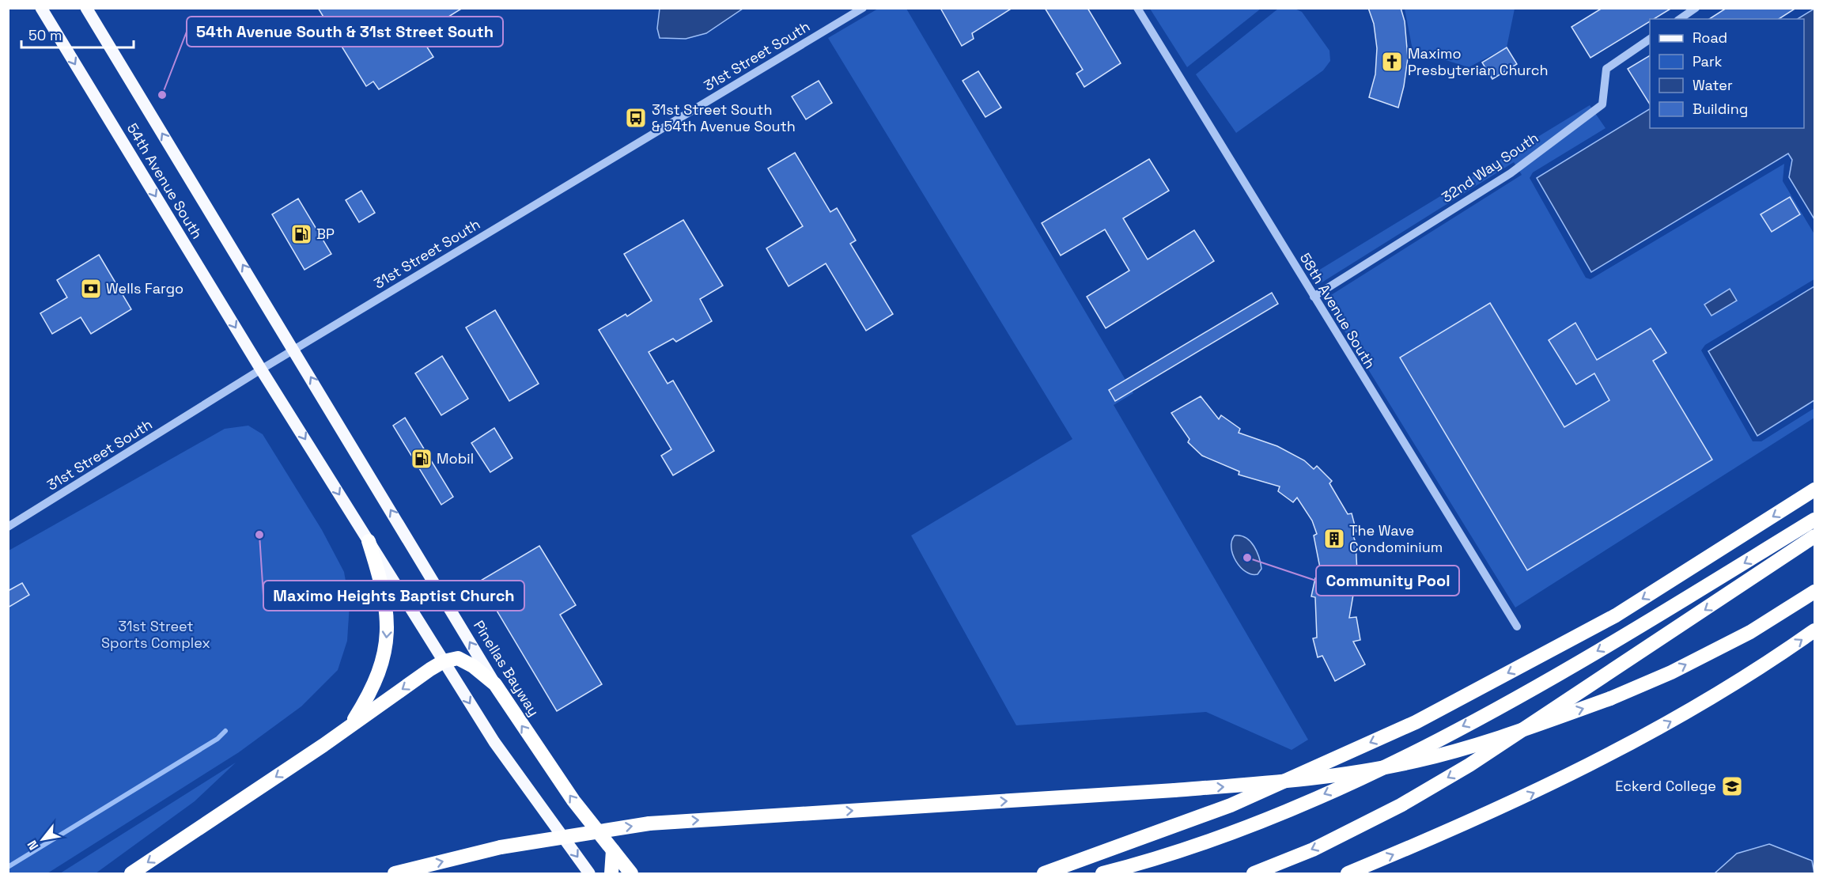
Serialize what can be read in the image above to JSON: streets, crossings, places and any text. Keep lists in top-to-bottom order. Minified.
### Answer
{"streets":{"highway":["Pinellas Bayway"],"main road":["54th Avenue South"],"street":["31st Street South","32nd Way South","58th Avenue South"]},"crossings":[["31st Street South","54th Avenue South"],["31st Street South","Pinellas Bayway"],["32nd Way South","58th Avenue South"],["54th Avenue South","Pinellas Bayway"]],"parks":["31st Street Sports Complex"],"places":{"church":["Maximo Presbyterian Church"],"other":["54th Avenue South & 31st Street South","Maximo Heights Baptist Church","Community Pool"],"bus stop":["31st Street South & 54th Avenue South"],"fuel station":["BP","Mobil"],"bank":["Wells Fargo"],"building":["The Wave Condominium"],"school or university":["Eckerd College"]},"legend":["Road","Park","Water","Building"],"scale_bar":"50 m","north":"bottom left"}
